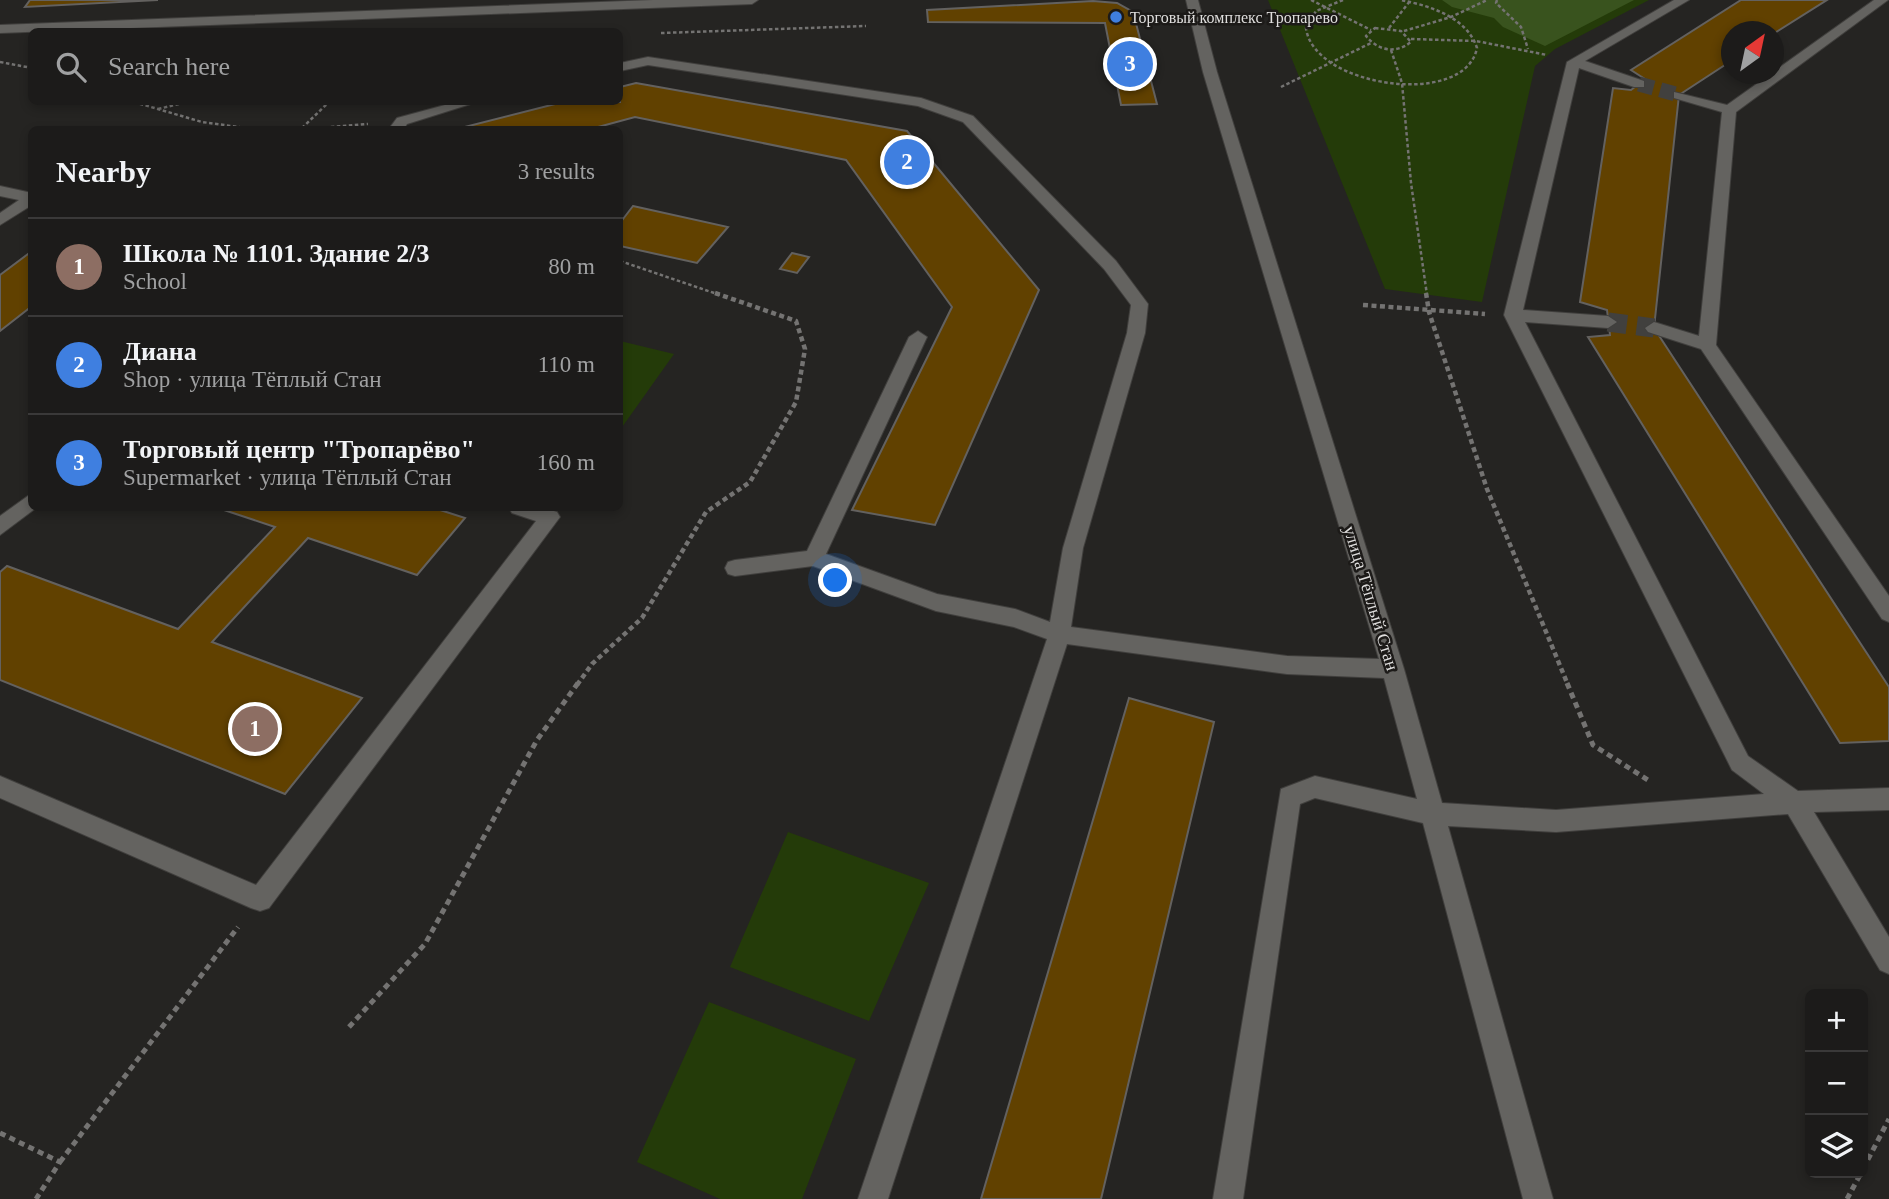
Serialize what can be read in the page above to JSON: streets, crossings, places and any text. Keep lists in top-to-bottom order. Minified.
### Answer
{"streets":{"street":["улица Тёплый Стан"]},"places":["Торговый комплекс Тропарево"],"north":"top right","page":{"search":"Search here","pins":["3","2","1"],"heading":["Nearby","3 results"],"list":[{"mark":"1","name":"Школа № 1101. Здание 2/3","note":"School","value":"80 m"},{"mark":"2","name":"Диана","note":"Shop · улица Тёплый Стан","value":"110 m"},{"mark":"3","name":"Торговый центр \"Тропарёво\"","note":"Supermarket · улица Тёплый Стан","value":"160 m"}],"map_buttons":["+","−"]}}
